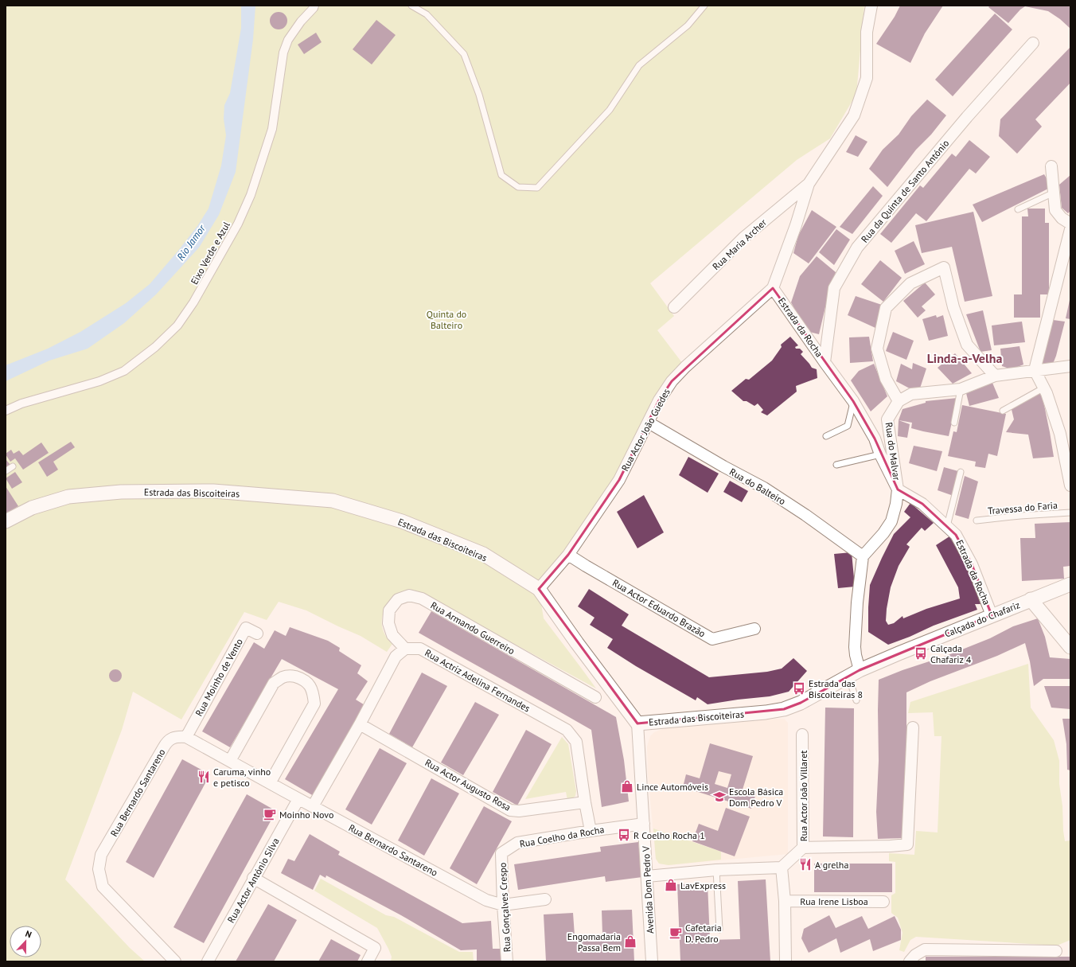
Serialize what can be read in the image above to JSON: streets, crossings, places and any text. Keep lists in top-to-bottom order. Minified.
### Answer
{"streets":{"street":["Rua da Quinta de Santo António","Rua Maria Archer","Eixo Verde e Azul","Estrada da Rocha","Rua Actor João Guedes","Rua do Malvar","Rua do Balteiro","Estrada das Biscoiteiras","Rua Actor Eduardo Brazão","Calçada do Chafariz","Rua Armando Guerreiro","Rua Moinho de Vento","Rua Actriz Adelina Fernandes","Rua Actor Augusto Rosa","Rua Bernardo Santareno","Rua Actor João Villaret","Rua Coelho da Rocha","Rua Actor António Silva","Avenida Dom Pedro V","Rua Irene Lisboa","Rua Gonçalves Crespo"],"lane":["Travessa do Faria"]},"crossings":[["Rua da Quinta de Santo António","Estrada da Rocha"],["Rua Maria Archer","Estrada da Rocha"],["Estrada da Rocha","Rua Actor João Guedes"],["Estrada da Rocha","Rua do Malvar"],["Estrada da Rocha","Calçada do Chafariz"],["Rua Actor João Guedes","Rua do Balteiro"],["Rua Actor João Guedes","Estrada das Biscoiteiras"],["Rua Actor João Guedes","Rua Actor Eduardo Brazão"],["Rua do Malvar","Rua do Balteiro"],["Estrada das Biscoiteiras","Calçada do Chafariz"],["Estrada das Biscoiteiras","Avenida Dom Pedro V"],["Rua Armando Guerreiro","Rua Actriz Adelina Fernandes"],["Rua Moinho de Vento","Rua Bernardo Santareno"],["Rua Actriz Adelina Fernandes","Rua Actor Augusto Rosa"],["Rua Actriz Adelina Fernandes","Rua Coelho da Rocha"],["Rua Bernardo Santareno","Rua Actor António Silva"],["Rua Bernardo Santareno","Rua Gonçalves Crespo"],["Rua Coelho da Rocha","Avenida Dom Pedro V"],["Rua Coelho da Rocha","Rua Gonçalves Crespo"]],"districts":["Linda-a-Velha"],"water":["Rio Jamor"],"parks":["Quinta do Balteiro"],"places":{"bus stop":["Calçada Chafariz 4","Estrada das Biscoiteiras 8","R Coelho Rocha 1"],"restaurant":["Caruma, vinho e petisco","A grelha"],"shop":["Lince Automóveis","LavExpress","Engomadaria Passa Bem"],"school or university":["Escola Básica Dom Pedro V"],"cafe":["Moinho Novo","Cafetaria D. Pedro"]},"north":"top"}
